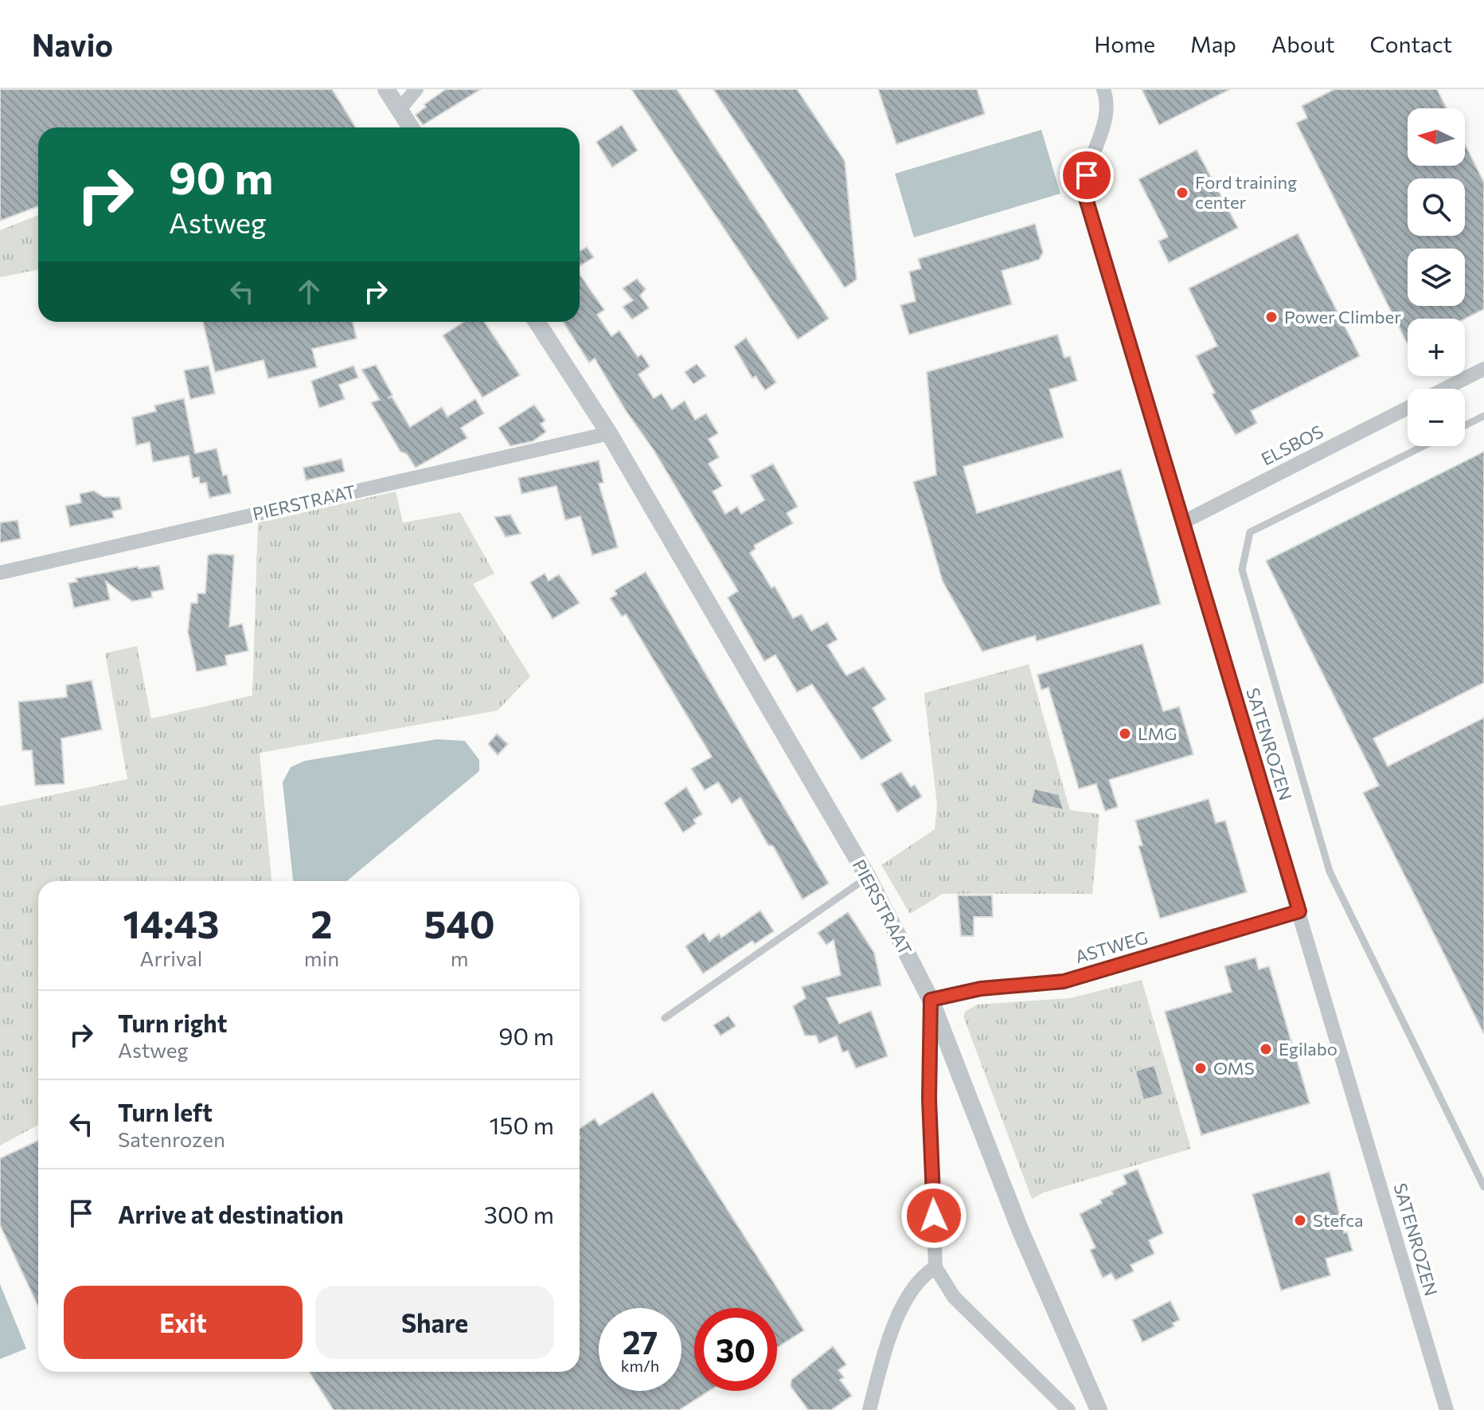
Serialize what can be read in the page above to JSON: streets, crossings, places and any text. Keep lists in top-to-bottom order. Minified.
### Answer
{"streets":{"street":["ELSBOS","PIERSTRAAT","SATENROZEN","ASTWEG"]},"crossings":[["ELSBOS","SATENROZEN"],["PIERSTRAAT","ASTWEG"],["SATENROZEN","ASTWEG"]],"places":["Ford training center","Power Climber","LMG","Egilabo","OMS","Stefca"],"north":"left","page":{"header":"Navio","nav":["Home","Map","About","Contact"],"map_buttons":["+","−"],"turn":["90 m","Astweg"],"eta":["14:43","Arrival","2","min","540","m"],"list":[{"name":"Turn right","note":"Astweg","value":"90 m"},{"name":"Turn left","note":"Satenrozen","value":"150 m"},{"name":"Arrive at destination","value":"300 m"}],"buttons":["Exit","Share"],"speed":"27 km/h","limit":"30"}}
